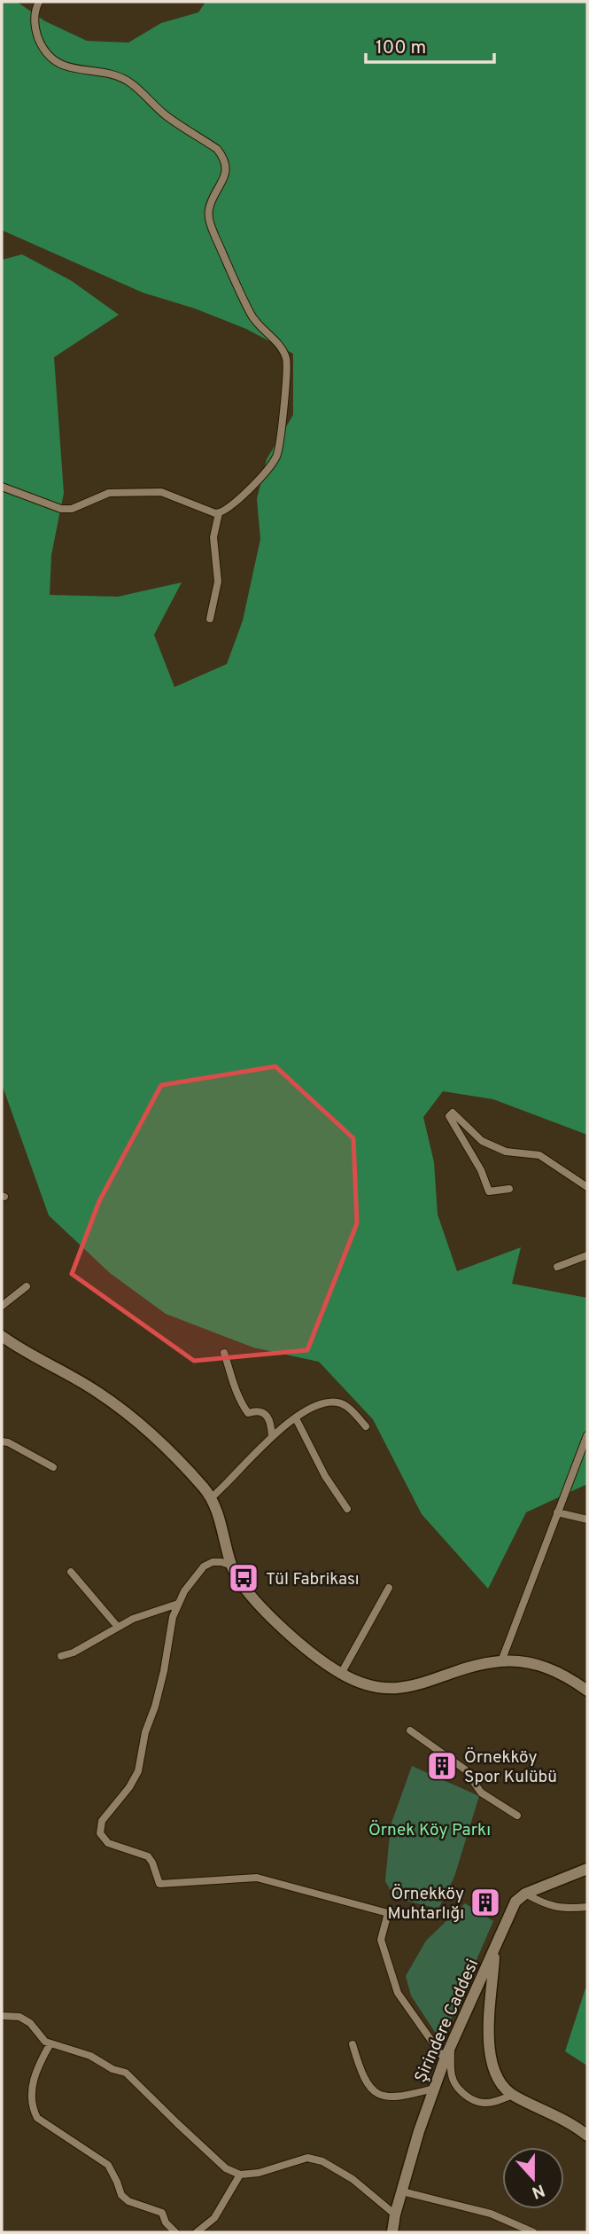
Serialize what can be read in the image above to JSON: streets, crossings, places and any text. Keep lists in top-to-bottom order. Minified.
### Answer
{"streets":{"main road":["Şirindere Caddesi"]},"parks":["Örnek Köy Parkı"],"places":{"bus stop":["Tül Fabrikası"],"building":["Örnekköy Spor Kulübü","Örnekköy Muhtarlığı"]},"scale_bar":"100 m","north":"bottom"}
